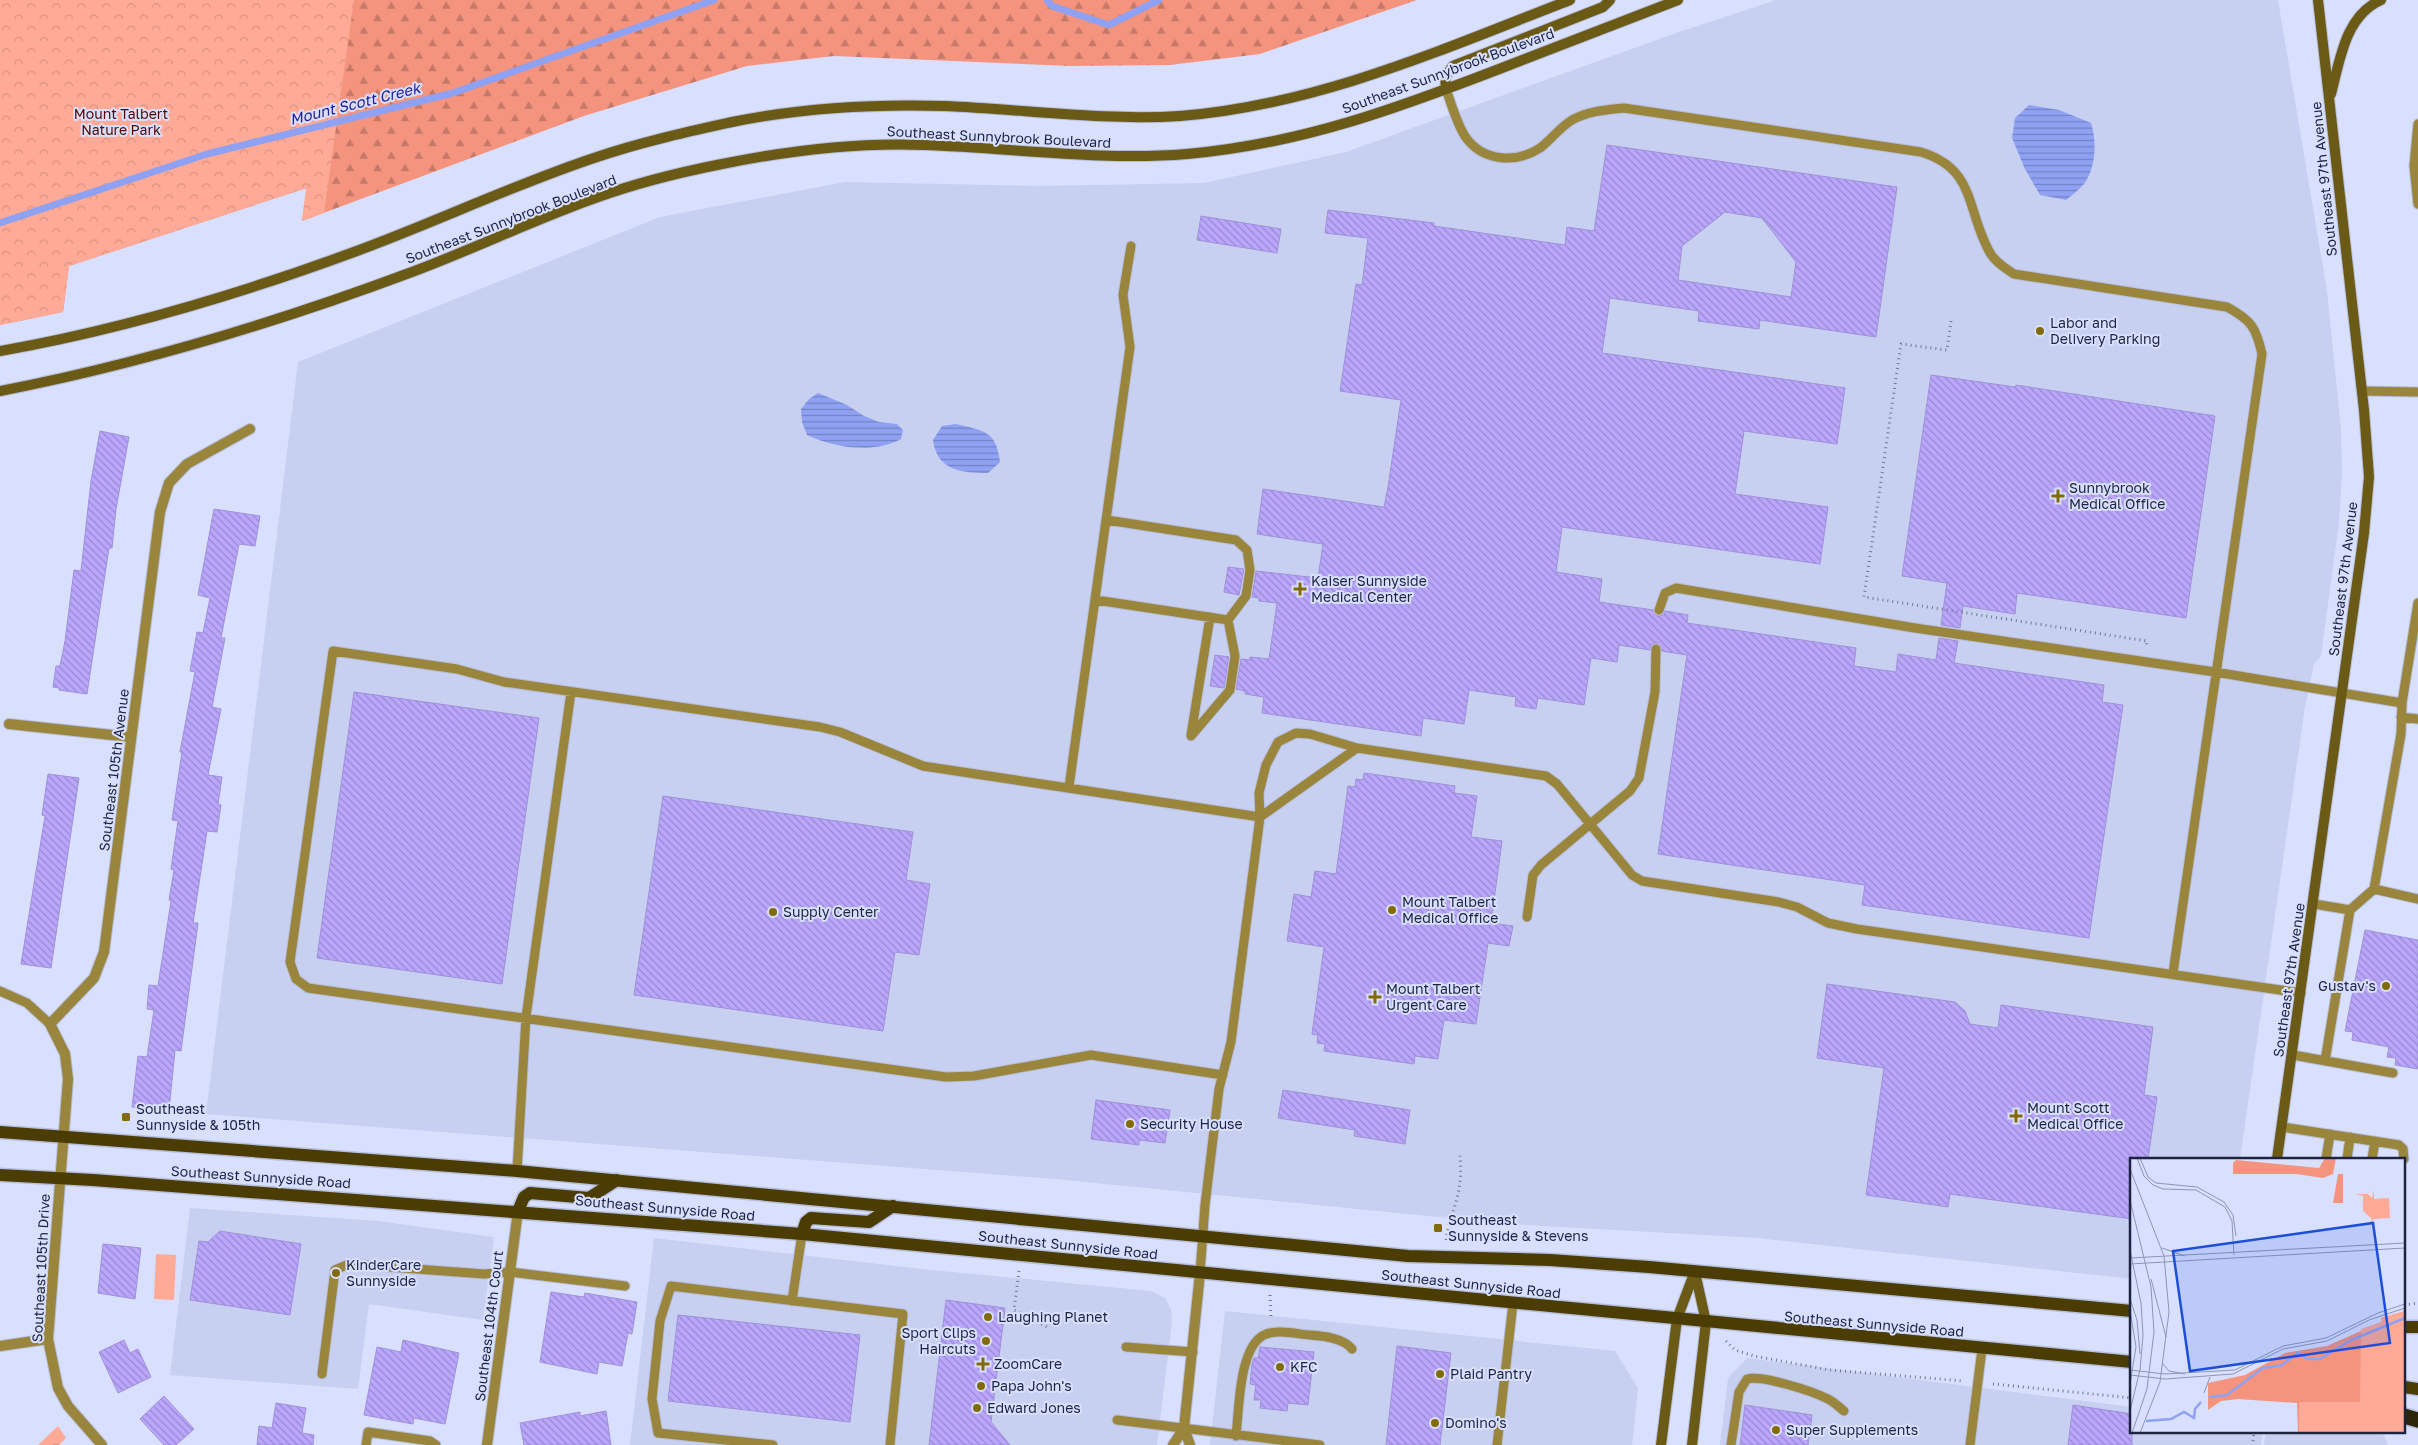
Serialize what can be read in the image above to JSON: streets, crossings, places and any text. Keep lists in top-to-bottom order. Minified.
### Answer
{"streets":{"main road":["Southeast Sunnybrook Boulevard","Southeast 97th Avenue","Southeast Sunnyside Road"],"street":["Southeast 105th Avenue","Southeast 105th Drive","Southeast 104th Court"]},"crossings":[["Southeast Sunnyside Road","Southeast 105th Drive"],["Southeast Sunnyside Road","Southeast 104th Court"]],"water":["Mount Scott Creek"],"parks":["Mount Talbert Nature Park"],"places":{"other":["Labor and Delivery Parking","Mount Talbert Medical Office","Supply Center","Gustav's","Security House","KinderCare Sunnyside","Laughing Planet","Sport Clips Haircuts","KFC","Plaid Pantry","Papa John's","Edward Jones","Domino's","Super Supplements"],"health":["Sunnybrook Medical Office","Kaiser Sunnyside Medical Center","Mount Talbert Urgent Care","Mount Scott Medical Office","ZoomCare"],"transit":["Southeast Sunnyside & 105th","Southeast Sunnyside & Stevens"]}}
